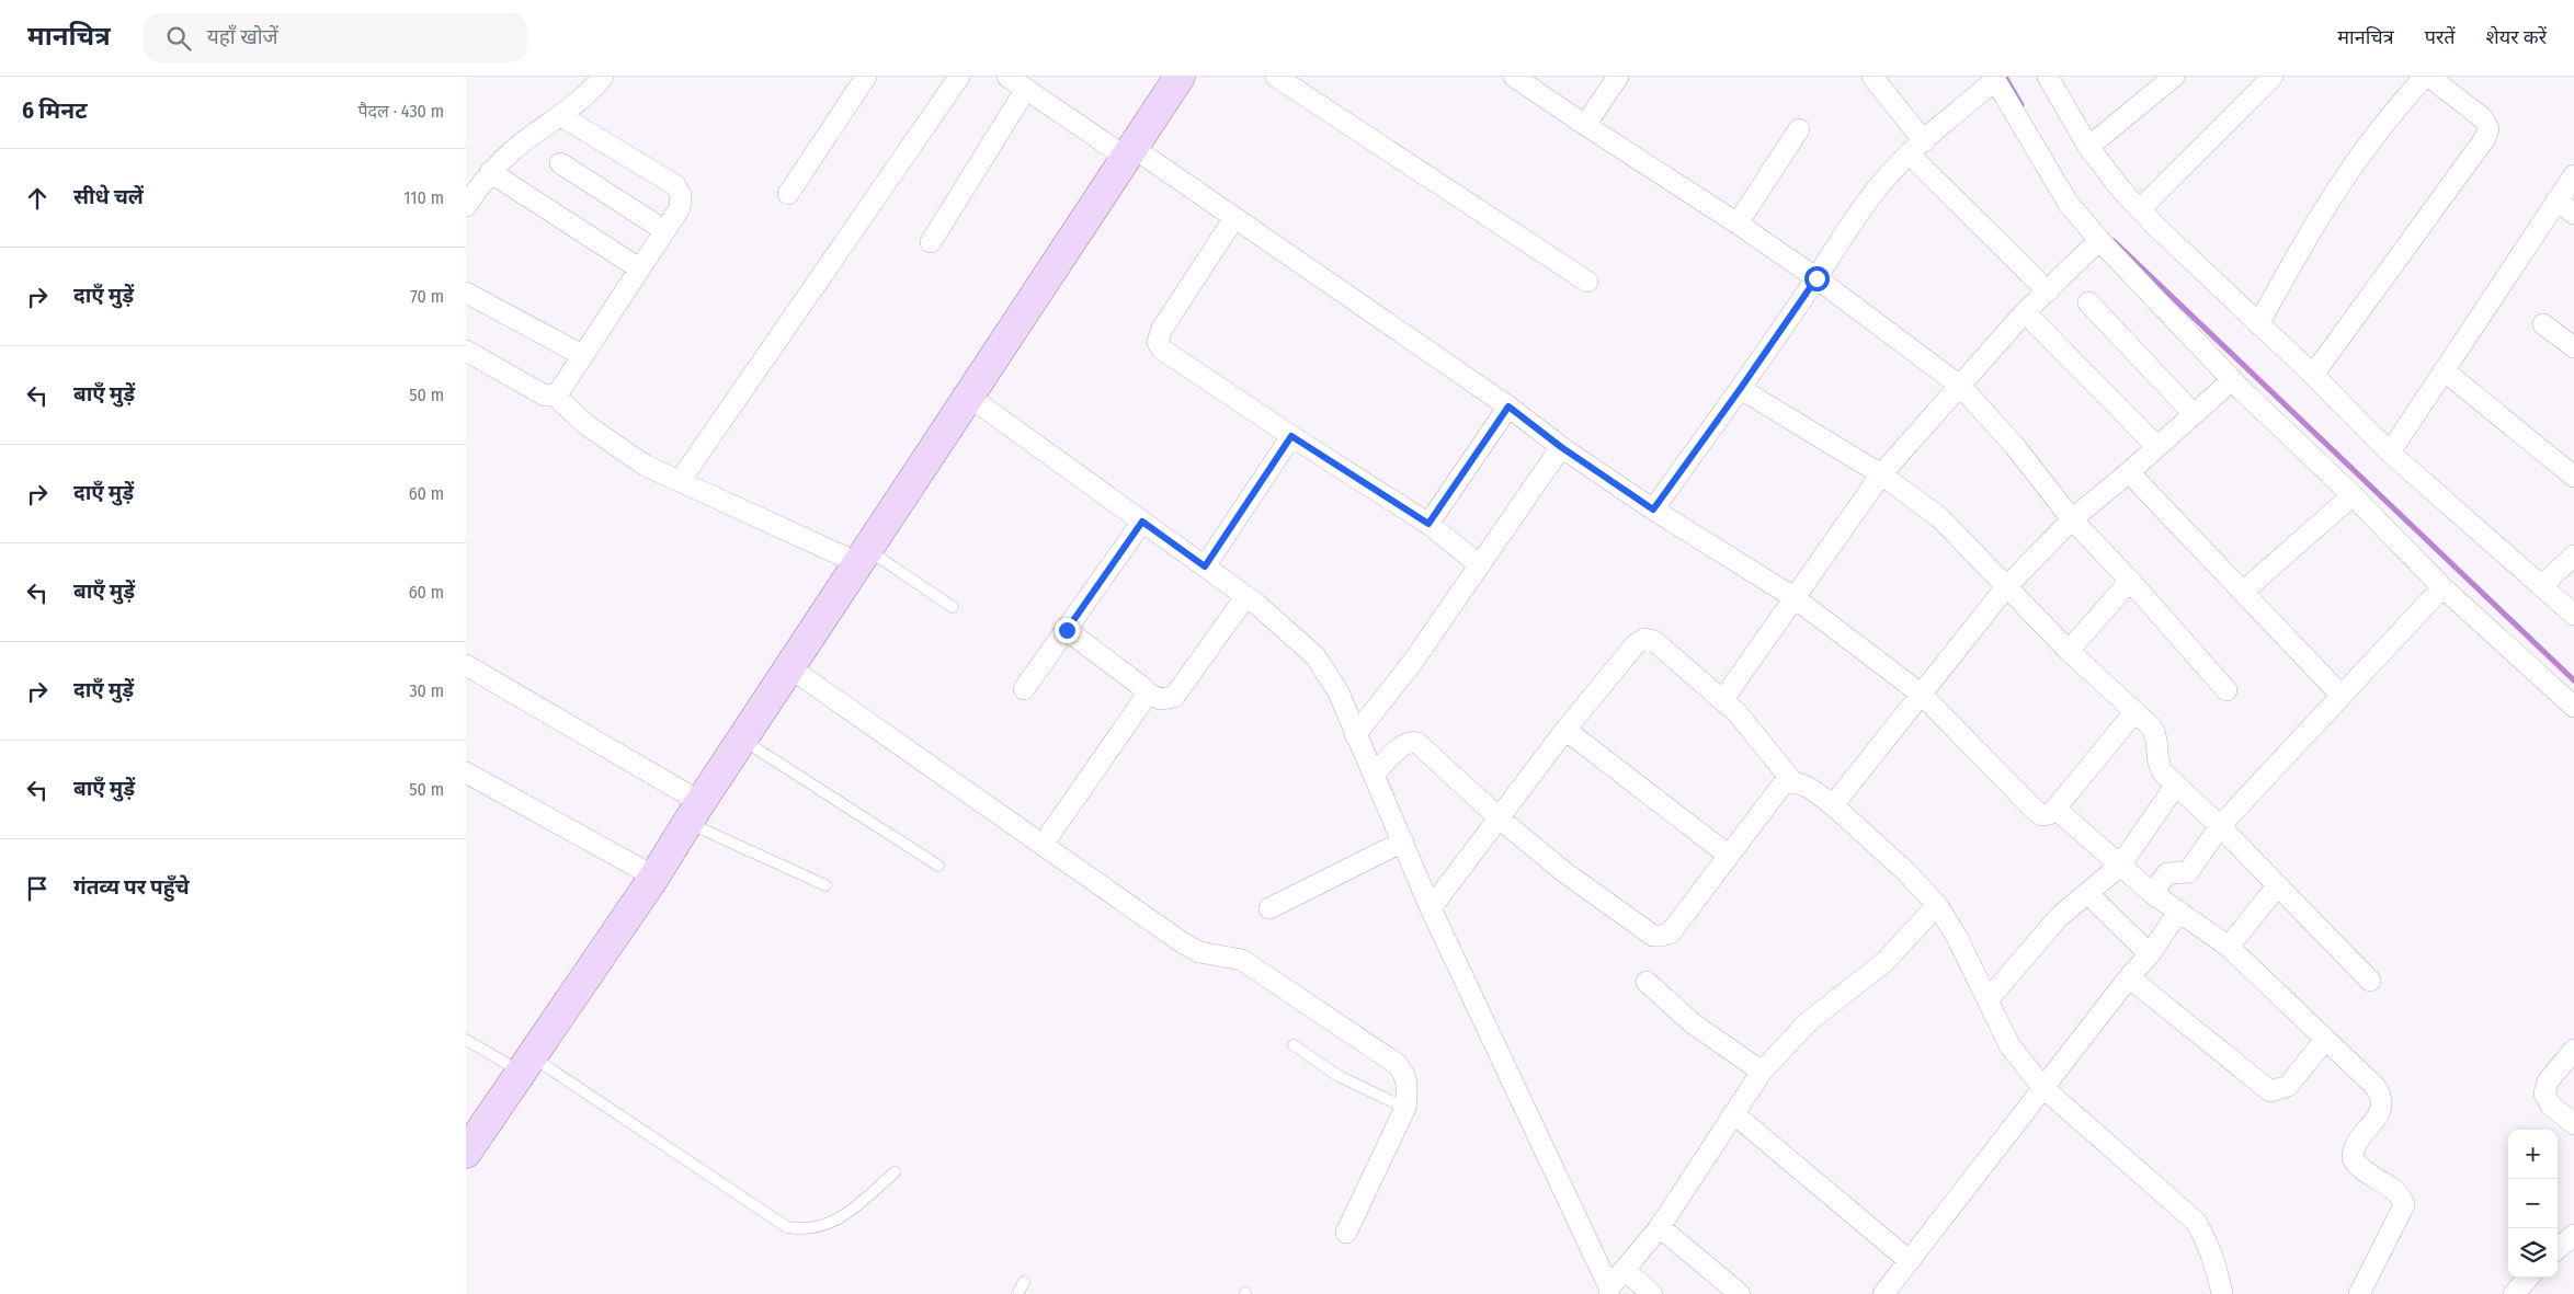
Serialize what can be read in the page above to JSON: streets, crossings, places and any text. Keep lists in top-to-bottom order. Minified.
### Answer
{"page":{"header":"मानचित्र","search":"यहाँ खोजें","nav":["मानचित्र","परतें","शेयर करें"],"heading":["6 मिनट","पैदल · 430 m"],"list":[["सीधे चलें","110 m"],["दाएँ मुड़ें","70 m"],["बाएँ मुड़ें","50 m"],["दाएँ मुड़ें","60 m"],["बाएँ मुड़ें","60 m"],["दाएँ मुड़ें","30 m"],["बाएँ मुड़ें","50 m"],"गंतव्य पर पहुँचे"],"map_buttons":["+","−"]}}
